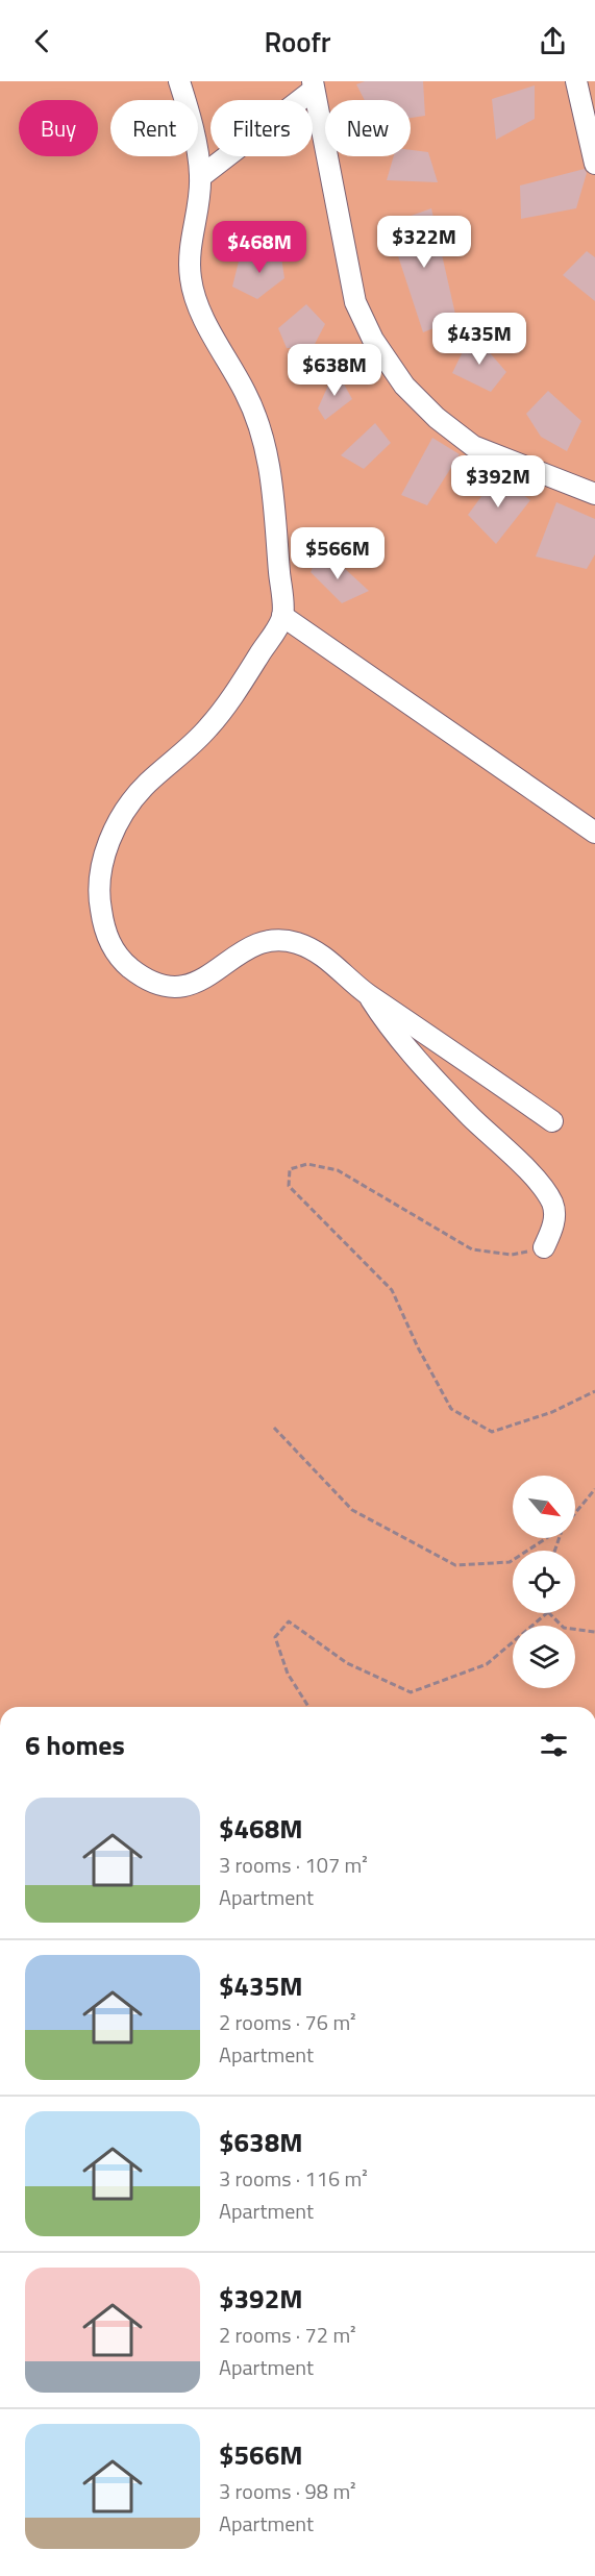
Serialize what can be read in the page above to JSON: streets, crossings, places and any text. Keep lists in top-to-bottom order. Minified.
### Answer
{"north":"bottom right","page":{"header":"Roofr","chip":["Buy","Rent","Filters","New"],"price":["$322M","$468M","$435M","$638M","$392M","$566M"],"heading":"6 homes","list":[{"name":"$468M","note":"3 rooms · 107 m² · Apartment"},{"name":"$435M","note":"2 rooms · 76 m² · Apartment"},{"name":"$638M","note":"3 rooms · 116 m² · Apartment"},{"name":"$392M","note":"2 rooms · 72 m² · Apartment"},{"name":"$566M","note":"3 rooms · 98 m² · Apartment"}]}}
